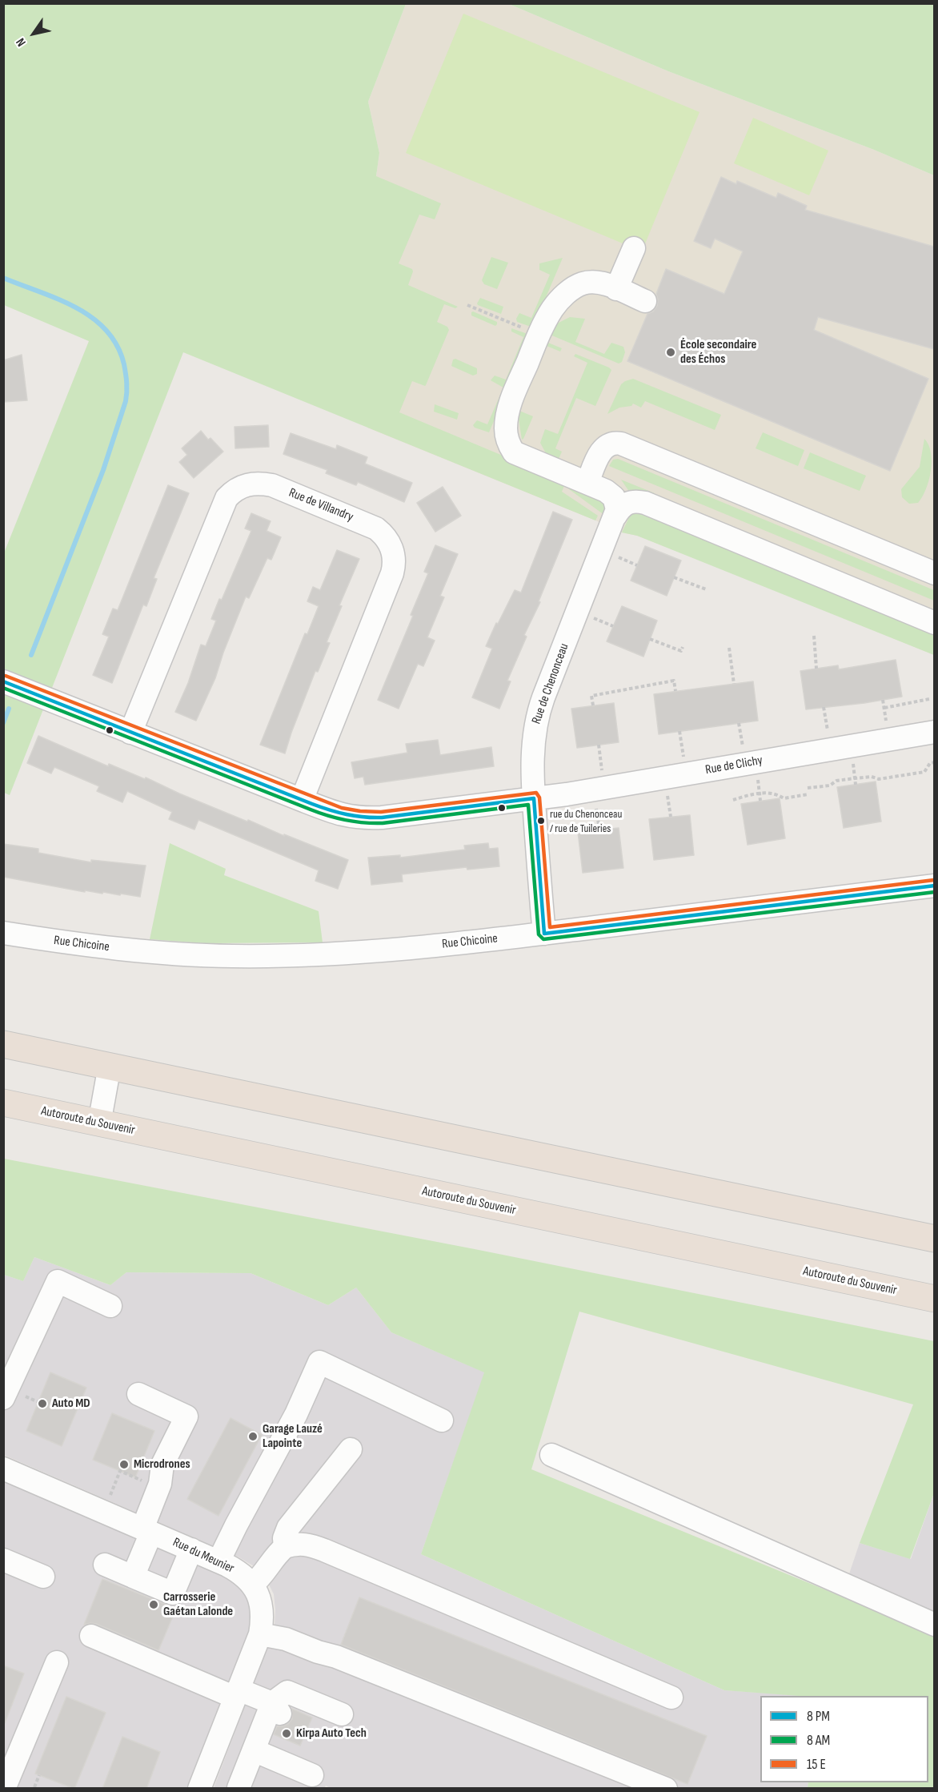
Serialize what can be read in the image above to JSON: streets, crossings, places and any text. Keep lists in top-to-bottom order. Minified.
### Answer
{"streets":{"highway":["Autoroute du Souvenir"],"street":["Rue de Villandry","Rue de Chenonceau","Rue de Clichy","Rue Chicoine","Rue du Meunier"]},"crossings":[["Rue de Villandry","Rue de Clichy"],["Rue de Chenonceau","Rue de Clichy"],["Rue de Chenonceau","Rue Chicoine"]],"places":["École secondaire des Échos","rue du Chenonceau / rue de Tuileries","Auto MD","Garage Lauzé Lapointe","Microdrones","Carrosserie Gaétan Lalonde","Kirpa Auto Tech"],"legend":["8 PM","8 AM","15 E"],"north":"bottom left"}
